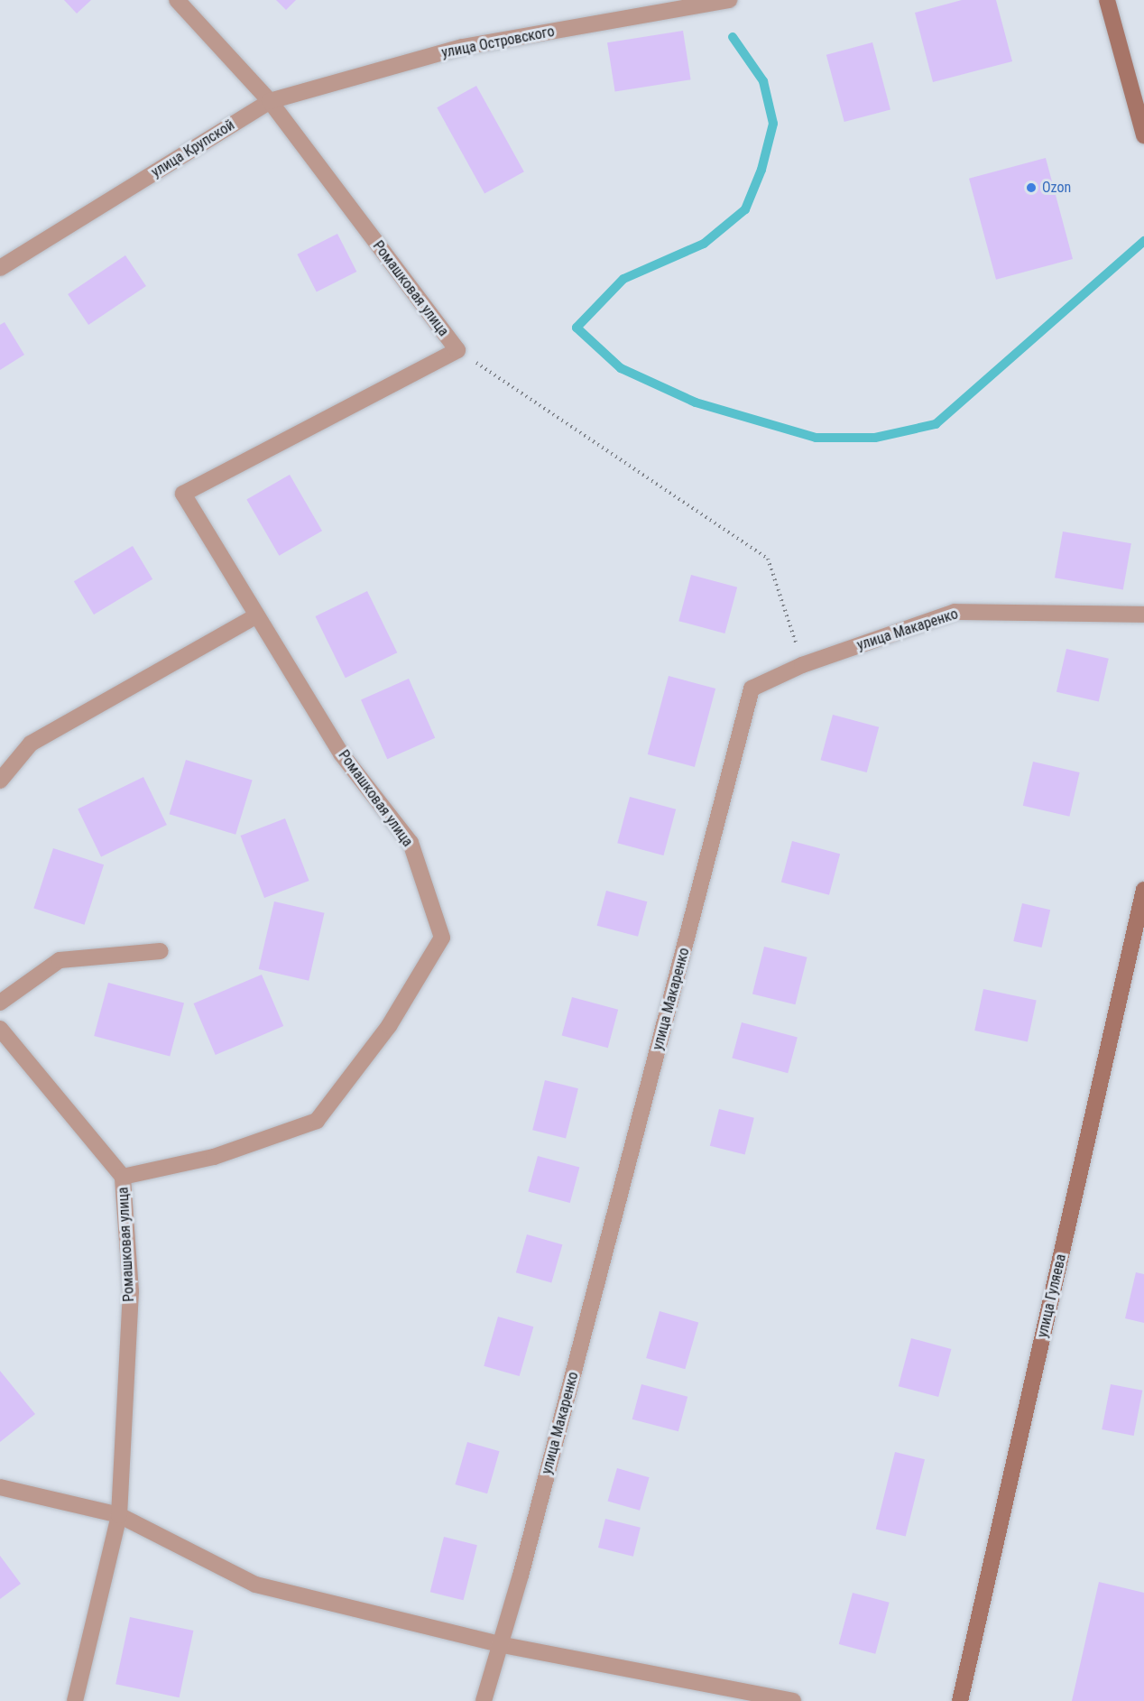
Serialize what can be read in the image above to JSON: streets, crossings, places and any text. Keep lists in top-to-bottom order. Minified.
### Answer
{"streets":{"main road":["улица Гуляева"],"street":["улица Островского","улица Крупской","Ромашковая улица","улица Макаренко"]},"crossings":[["улица Островского","улица Крупской"],["улица Островского","Ромашковая улица"],["улица Крупской","Ромашковая улица"]],"places":["Ozon"]}
